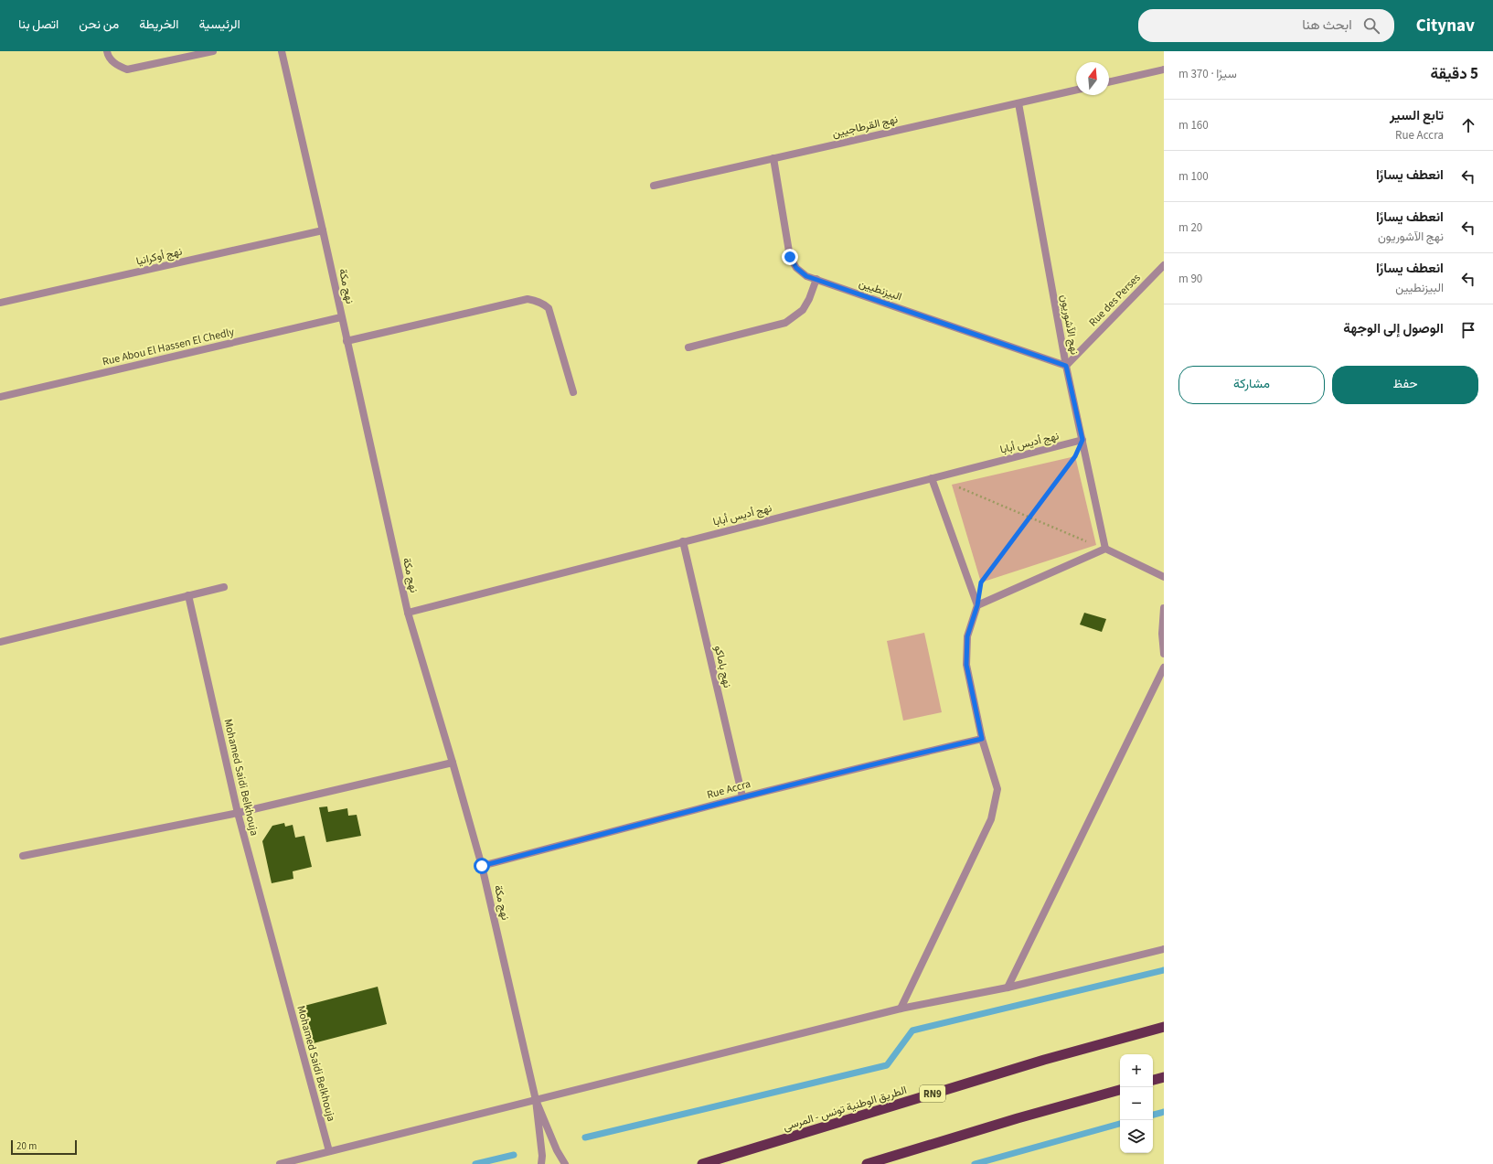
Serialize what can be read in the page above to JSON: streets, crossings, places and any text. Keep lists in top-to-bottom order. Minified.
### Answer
{"streets":{"highway":["RN9","الطريق الوطنية تونس - المرسى"],"street":["نهج القرطاجيين","نهج أوكرانيا","نهج مكة","البيزنطيين","Rue des Perses","نهج الآشوريون","Rue Abou El Hassen El Chedly","نهج أديس أبابا","نهج باماكو","Mohamed Saidi Belkhouja","Rue Accra"]},"crossings":[["نهج القرطاجيين","البيزنطيين"],["نهج القرطاجيين","نهج الآشوريون"],["نهج أوكرانيا","نهج مكة"],["نهج مكة","Rue Abou El Hassen El Chedly"],["نهج مكة","نهج أديس أبابا"],["نهج مكة","Rue Accra"],["البيزنطيين","Rue des Perses"],["البيزنطيين","نهج الآشوريون"],["Rue des Perses","نهج الآشوريون"],["نهج الآشوريون","نهج أديس أبابا"],["نهج أديس أبابا","نهج باماكو"],["نهج باماكو","Rue Accra"]],"scale_bar":"20 m","north":"top","page":{"header":"Citynav","search":"ابحث هنا","nav":["الرئيسية","الخريطة","من نحن","اتصل بنا"],"heading":["5 دقيقة","سيرًا · 370 m"],"list":[["تابع السير","Rue Accra","160 m"],["انعطف يسارًا","100 m"],["انعطف يسارًا","نهج الآشوريون","20 m"],["انعطف يسارًا","البيزنطيين","90 m"],"الوصول إلى الوجهة"],"buttons":["حفظ","مشاركة"],"map_buttons":["+","−"],"scale":"20 m"}}
